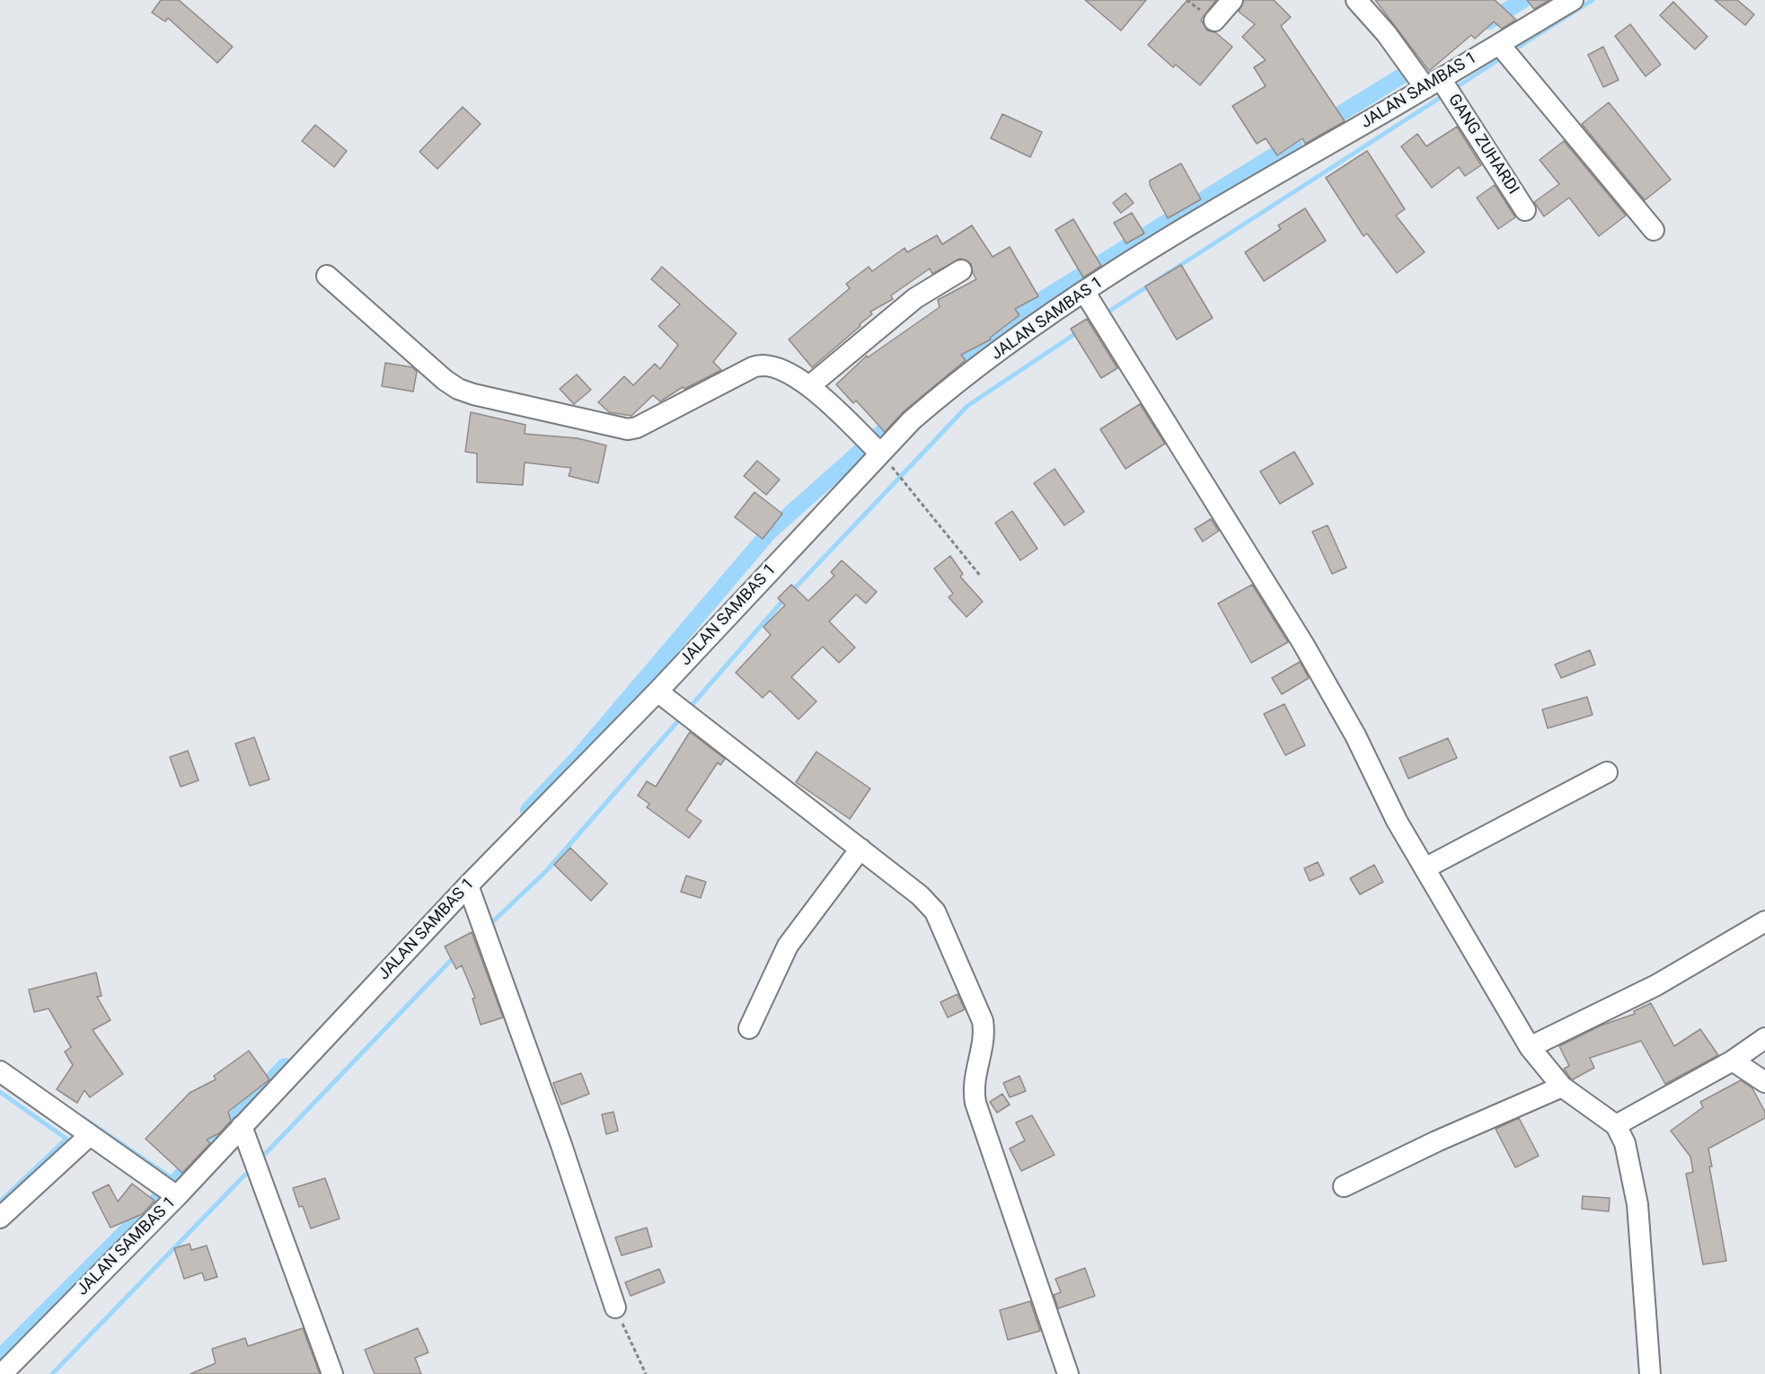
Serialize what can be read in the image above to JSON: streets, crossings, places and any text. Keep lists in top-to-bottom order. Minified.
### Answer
{"streets":{"street":["JALAN SAMBAS 1","GANG ZUHARDI"]},"crossings":[["JALAN SAMBAS 1","GANG ZUHARDI"]]}
